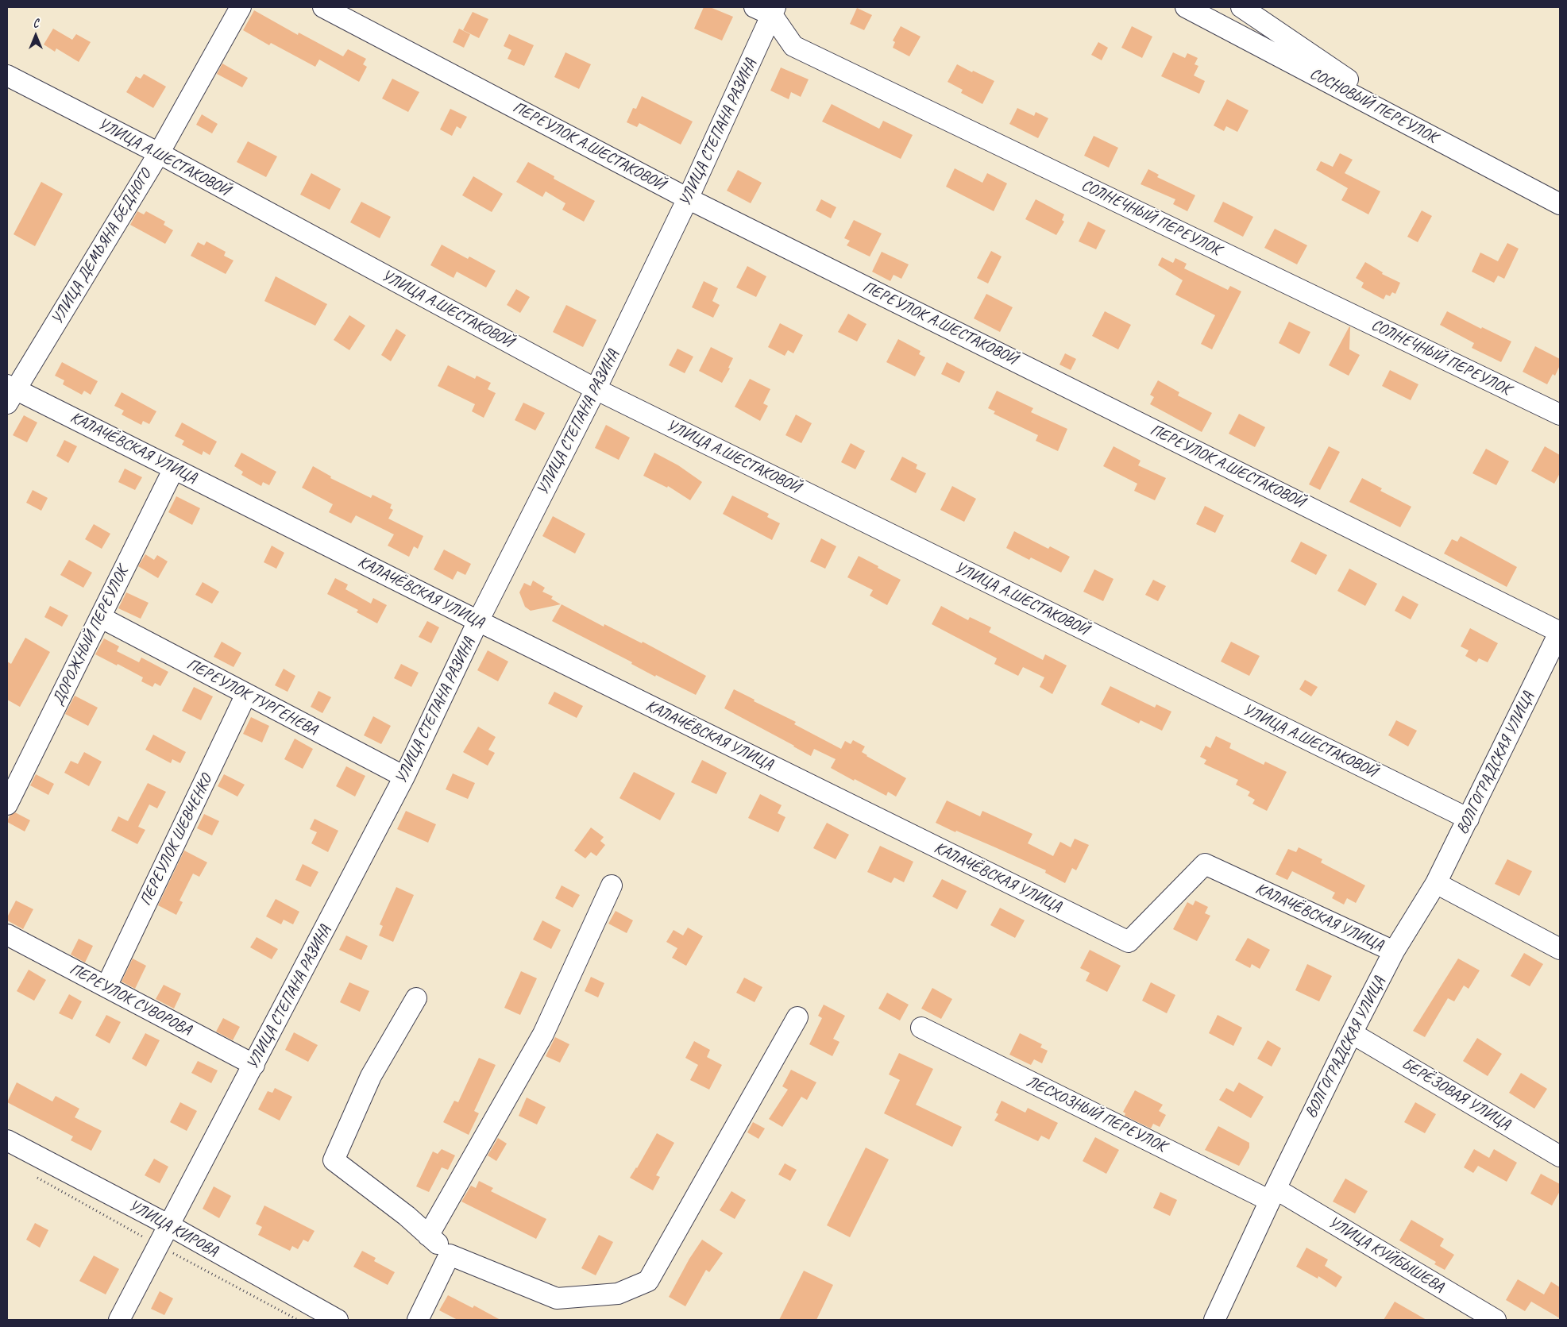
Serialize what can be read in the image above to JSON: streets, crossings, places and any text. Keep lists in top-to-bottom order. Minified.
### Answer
{"streets":{"street":["СОСНОВЫЙ ПЕРЕУЛОК","УЛИЦА СТЕПАНА РАЗИНА","ПЕРЕУЛОК А.ШЕСТАКОВОЙ","УЛИЦА А.ШЕСТАКОВОЙ","СОЛНЕЧНЫЙ ПЕРЕУЛОК","УЛИЦА ДЕМЬЯНА БЕДНОГО","КАЛАЧЁВСКАЯ УЛИЦА","ДОРОЖНЫЙ ПЕРЕУЛОК","ПЕРЕУЛОК ТУРГЕНЕВА","ВОЛГОГРАДСКАЯ УЛИЦА","ПЕРЕУЛОК ШЕВЧЕНКО","ПЕРЕУЛОК СУВОРОВА","БЕРЁЗОВАЯ УЛИЦА","ЛЕСХОЗНЫЙ ПЕРЕУЛОК","УЛИЦА КИРОВА","УЛИЦА КУЙБЫШЕВА"]},"crossings":[["УЛИЦА СТЕПАНА РАЗИНА","ПЕРЕУЛОК А.ШЕСТАКОВОЙ"],["УЛИЦА СТЕПАНА РАЗИНА","УЛИЦА А.ШЕСТАКОВОЙ"],["УЛИЦА СТЕПАНА РАЗИНА","СОЛНЕЧНЫЙ ПЕРЕУЛОК"],["УЛИЦА СТЕПАНА РАЗИНА","КАЛАЧЁВСКАЯ УЛИЦА"],["УЛИЦА СТЕПАНА РАЗИНА","ПЕРЕУЛОК ТУРГЕНЕВА"],["УЛИЦА СТЕПАНА РАЗИНА","ПЕРЕУЛОК СУВОРОВА"],["УЛИЦА СТЕПАНА РАЗИНА","УЛИЦА КИРОВА"],["ПЕРЕУЛОК А.ШЕСТАКОВОЙ","ВОЛГОГРАДСКАЯ УЛИЦА"],["УЛИЦА А.ШЕСТАКОВОЙ","УЛИЦА ДЕМЬЯНА БЕДНОГО"],["УЛИЦА А.ШЕСТАКОВОЙ","ВОЛГОГРАДСКАЯ УЛИЦА"],["УЛИЦА ДЕМЬЯНА БЕДНОГО","КАЛАЧЁВСКАЯ УЛИЦА"],["КАЛАЧЁВСКАЯ УЛИЦА","ДОРОЖНЫЙ ПЕРЕУЛОК"],["КАЛАЧЁВСКАЯ УЛИЦА","ВОЛГОГРАДСКАЯ УЛИЦА"],["ДОРОЖНЫЙ ПЕРЕУЛОК","ПЕРЕУЛОК ТУРГЕНЕВА"],["ПЕРЕУЛОК ТУРГЕНЕВА","ПЕРЕУЛОК ШЕВЧЕНКО"],["ВОЛГОГРАДСКАЯ УЛИЦА","БЕРЁЗОВАЯ УЛИЦА"],["ВОЛГОГРАДСКАЯ УЛИЦА","ЛЕСХОЗНЫЙ ПЕРЕУЛОК"],["ВОЛГОГРАДСКАЯ УЛИЦА","УЛИЦА КУЙБЫШЕВА"],["ПЕРЕУЛОК ШЕВЧЕНКО","ПЕРЕУЛОК СУВОРОВА"],["ЛЕСХОЗНЫЙ ПЕРЕУЛОК","УЛИЦА КУЙБЫШЕВА"]],"north":"top"}
